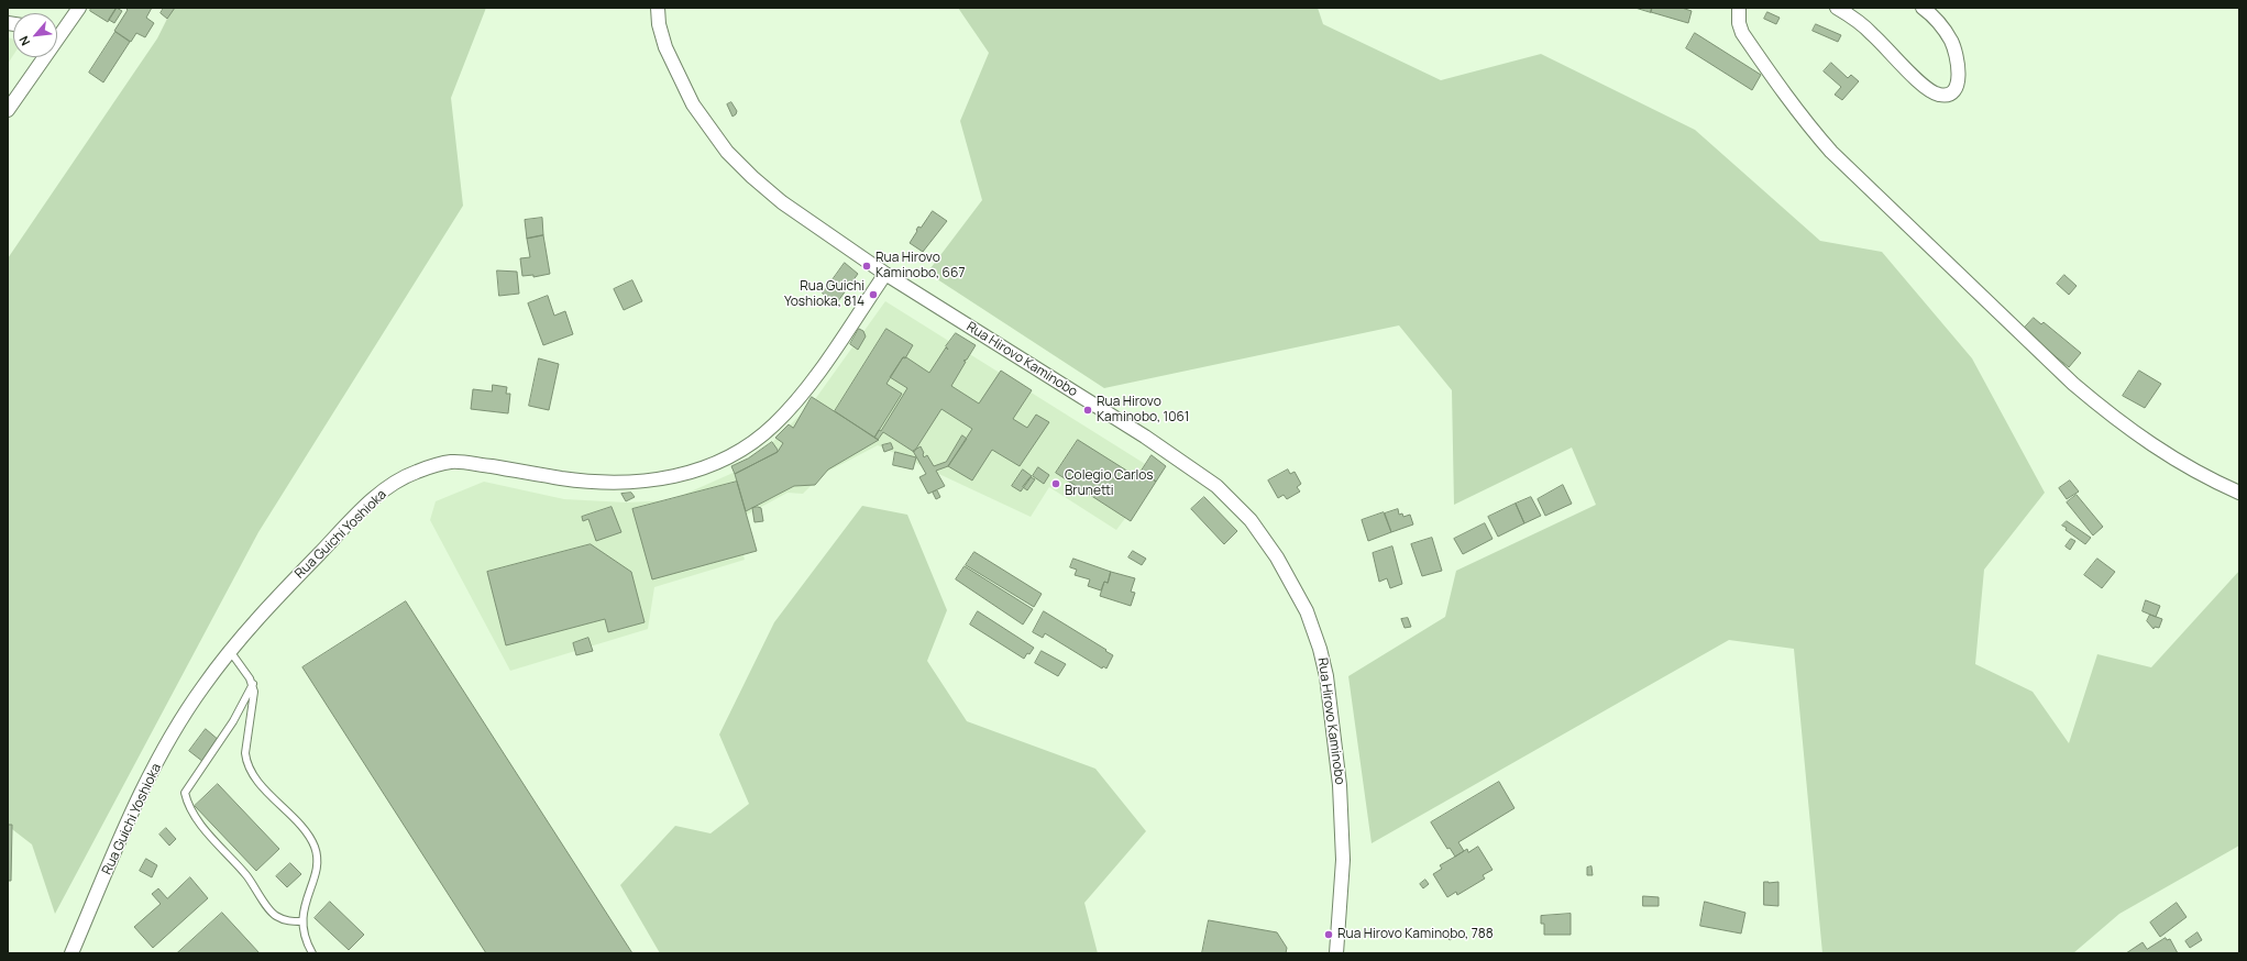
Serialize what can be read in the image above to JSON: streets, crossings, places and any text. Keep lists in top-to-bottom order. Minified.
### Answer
{"streets":{"street":["Rua Hirovo Kaminobo","Rua Guichi Yoshioka"]},"crossings":[["Rua Hirovo Kaminobo","Rua Guichi Yoshioka"]],"places":["Rua Hirovo Kaminobo, 667","Rua Guichi Yoshioka, 814","Rua Hirovo Kaminobo, 1061","Colegio Carlos Brunetti","Rua Hirovo Kaminobo, 788"],"north":"bottom left"}
